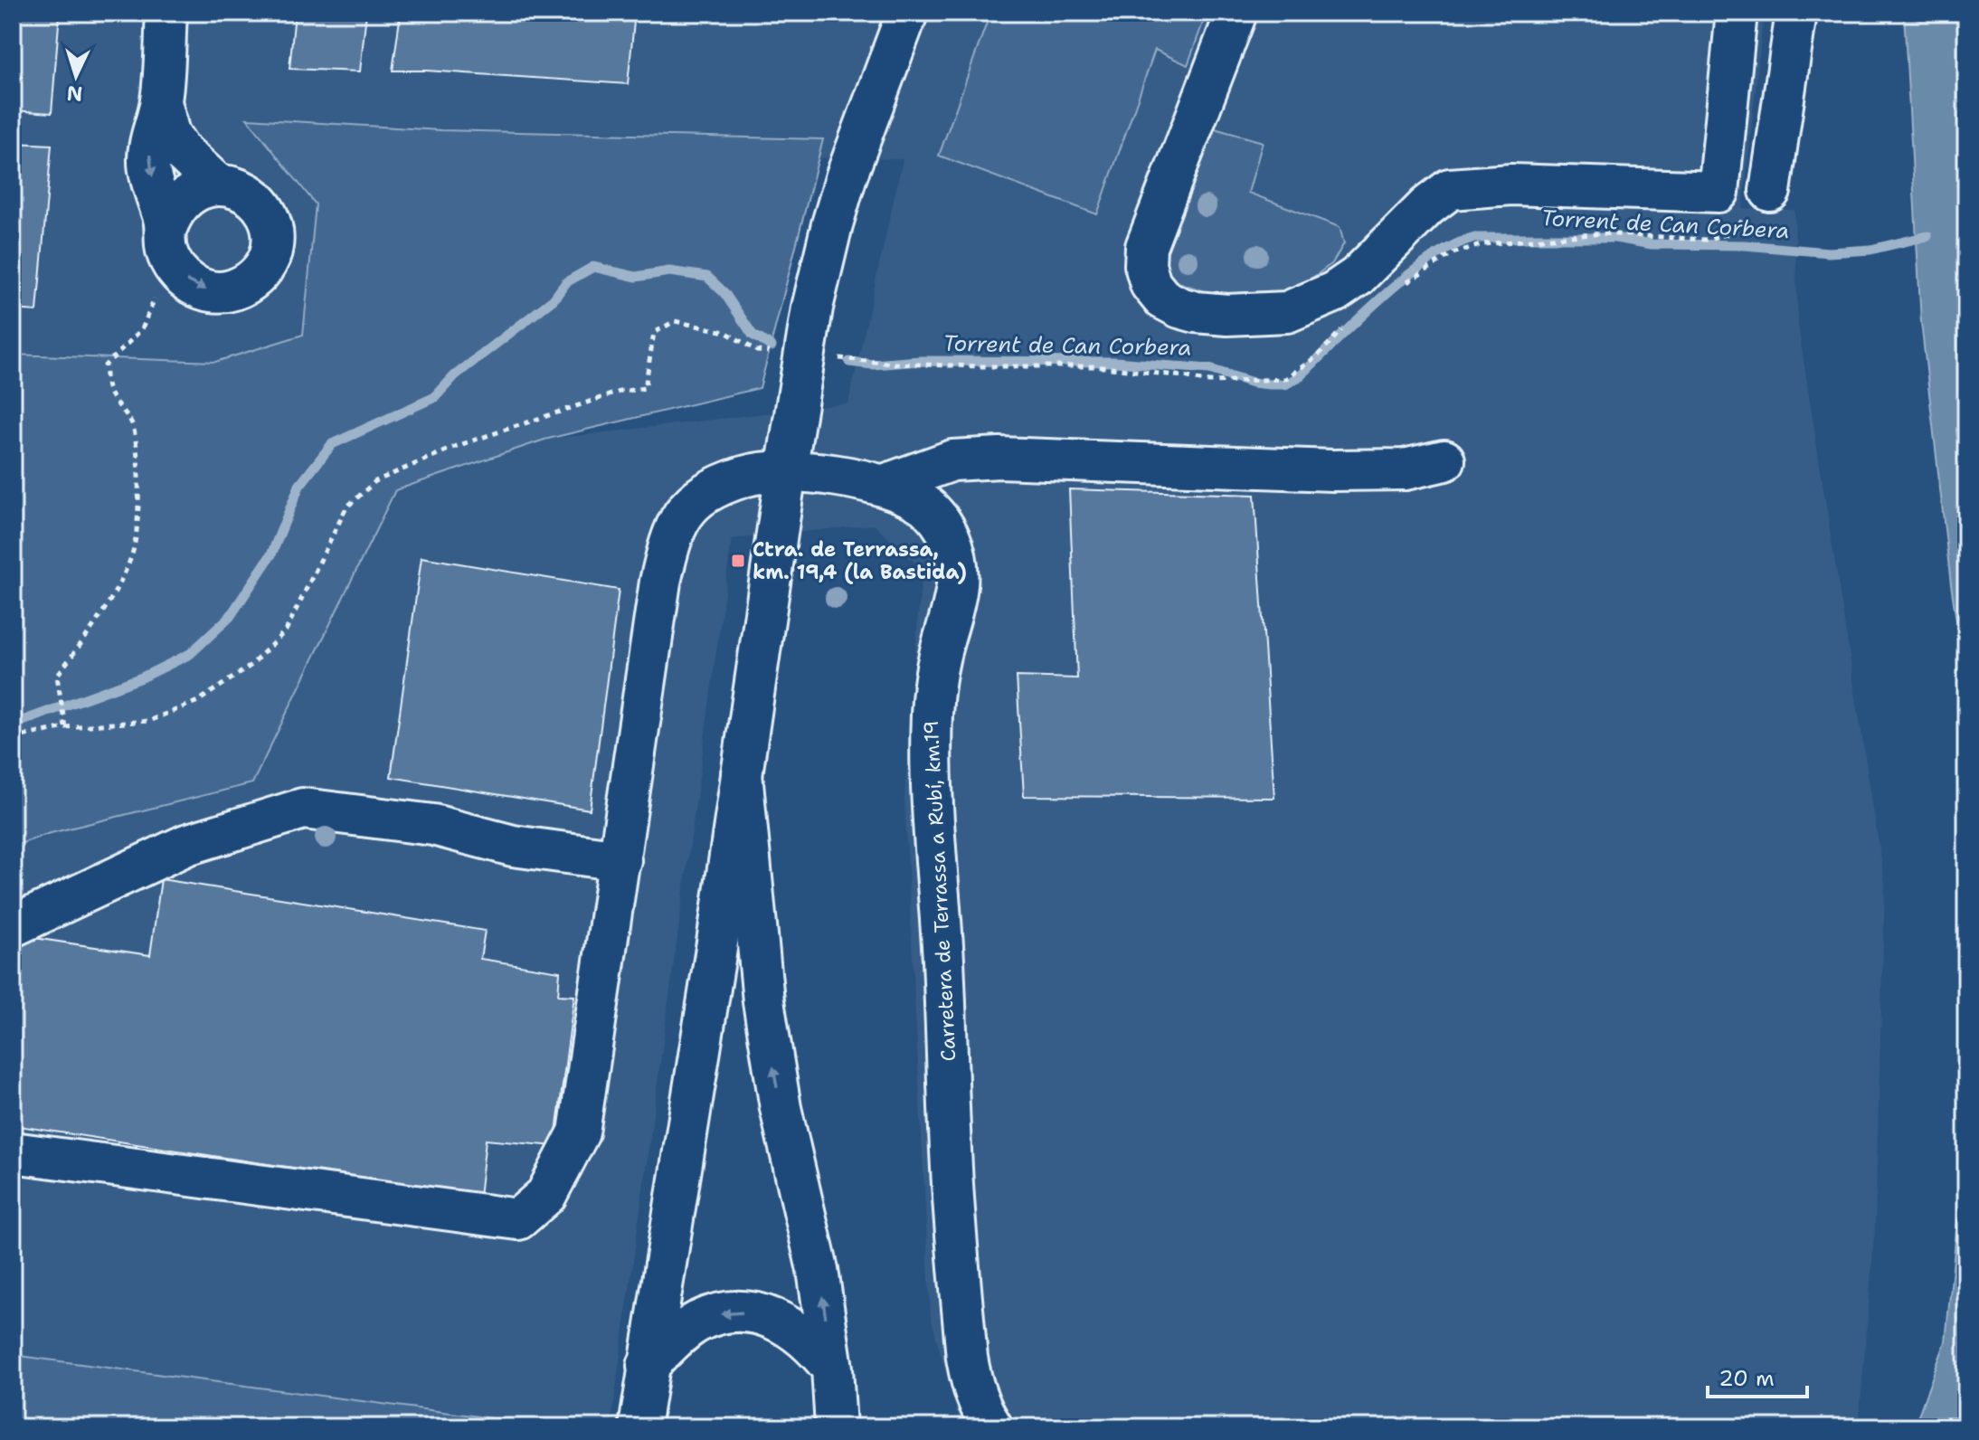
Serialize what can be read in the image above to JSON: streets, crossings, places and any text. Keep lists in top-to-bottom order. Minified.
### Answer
{"streets":{"main road":["Carretera de Terrassa a Rubí, km.19"]},"water":["Torrent de Can Corbera"],"places":{"transit":["Ctra. de Terrassa, km. 19,4 (la Bastida)"]},"scale_bar":"20 m","north":"bottom"}
